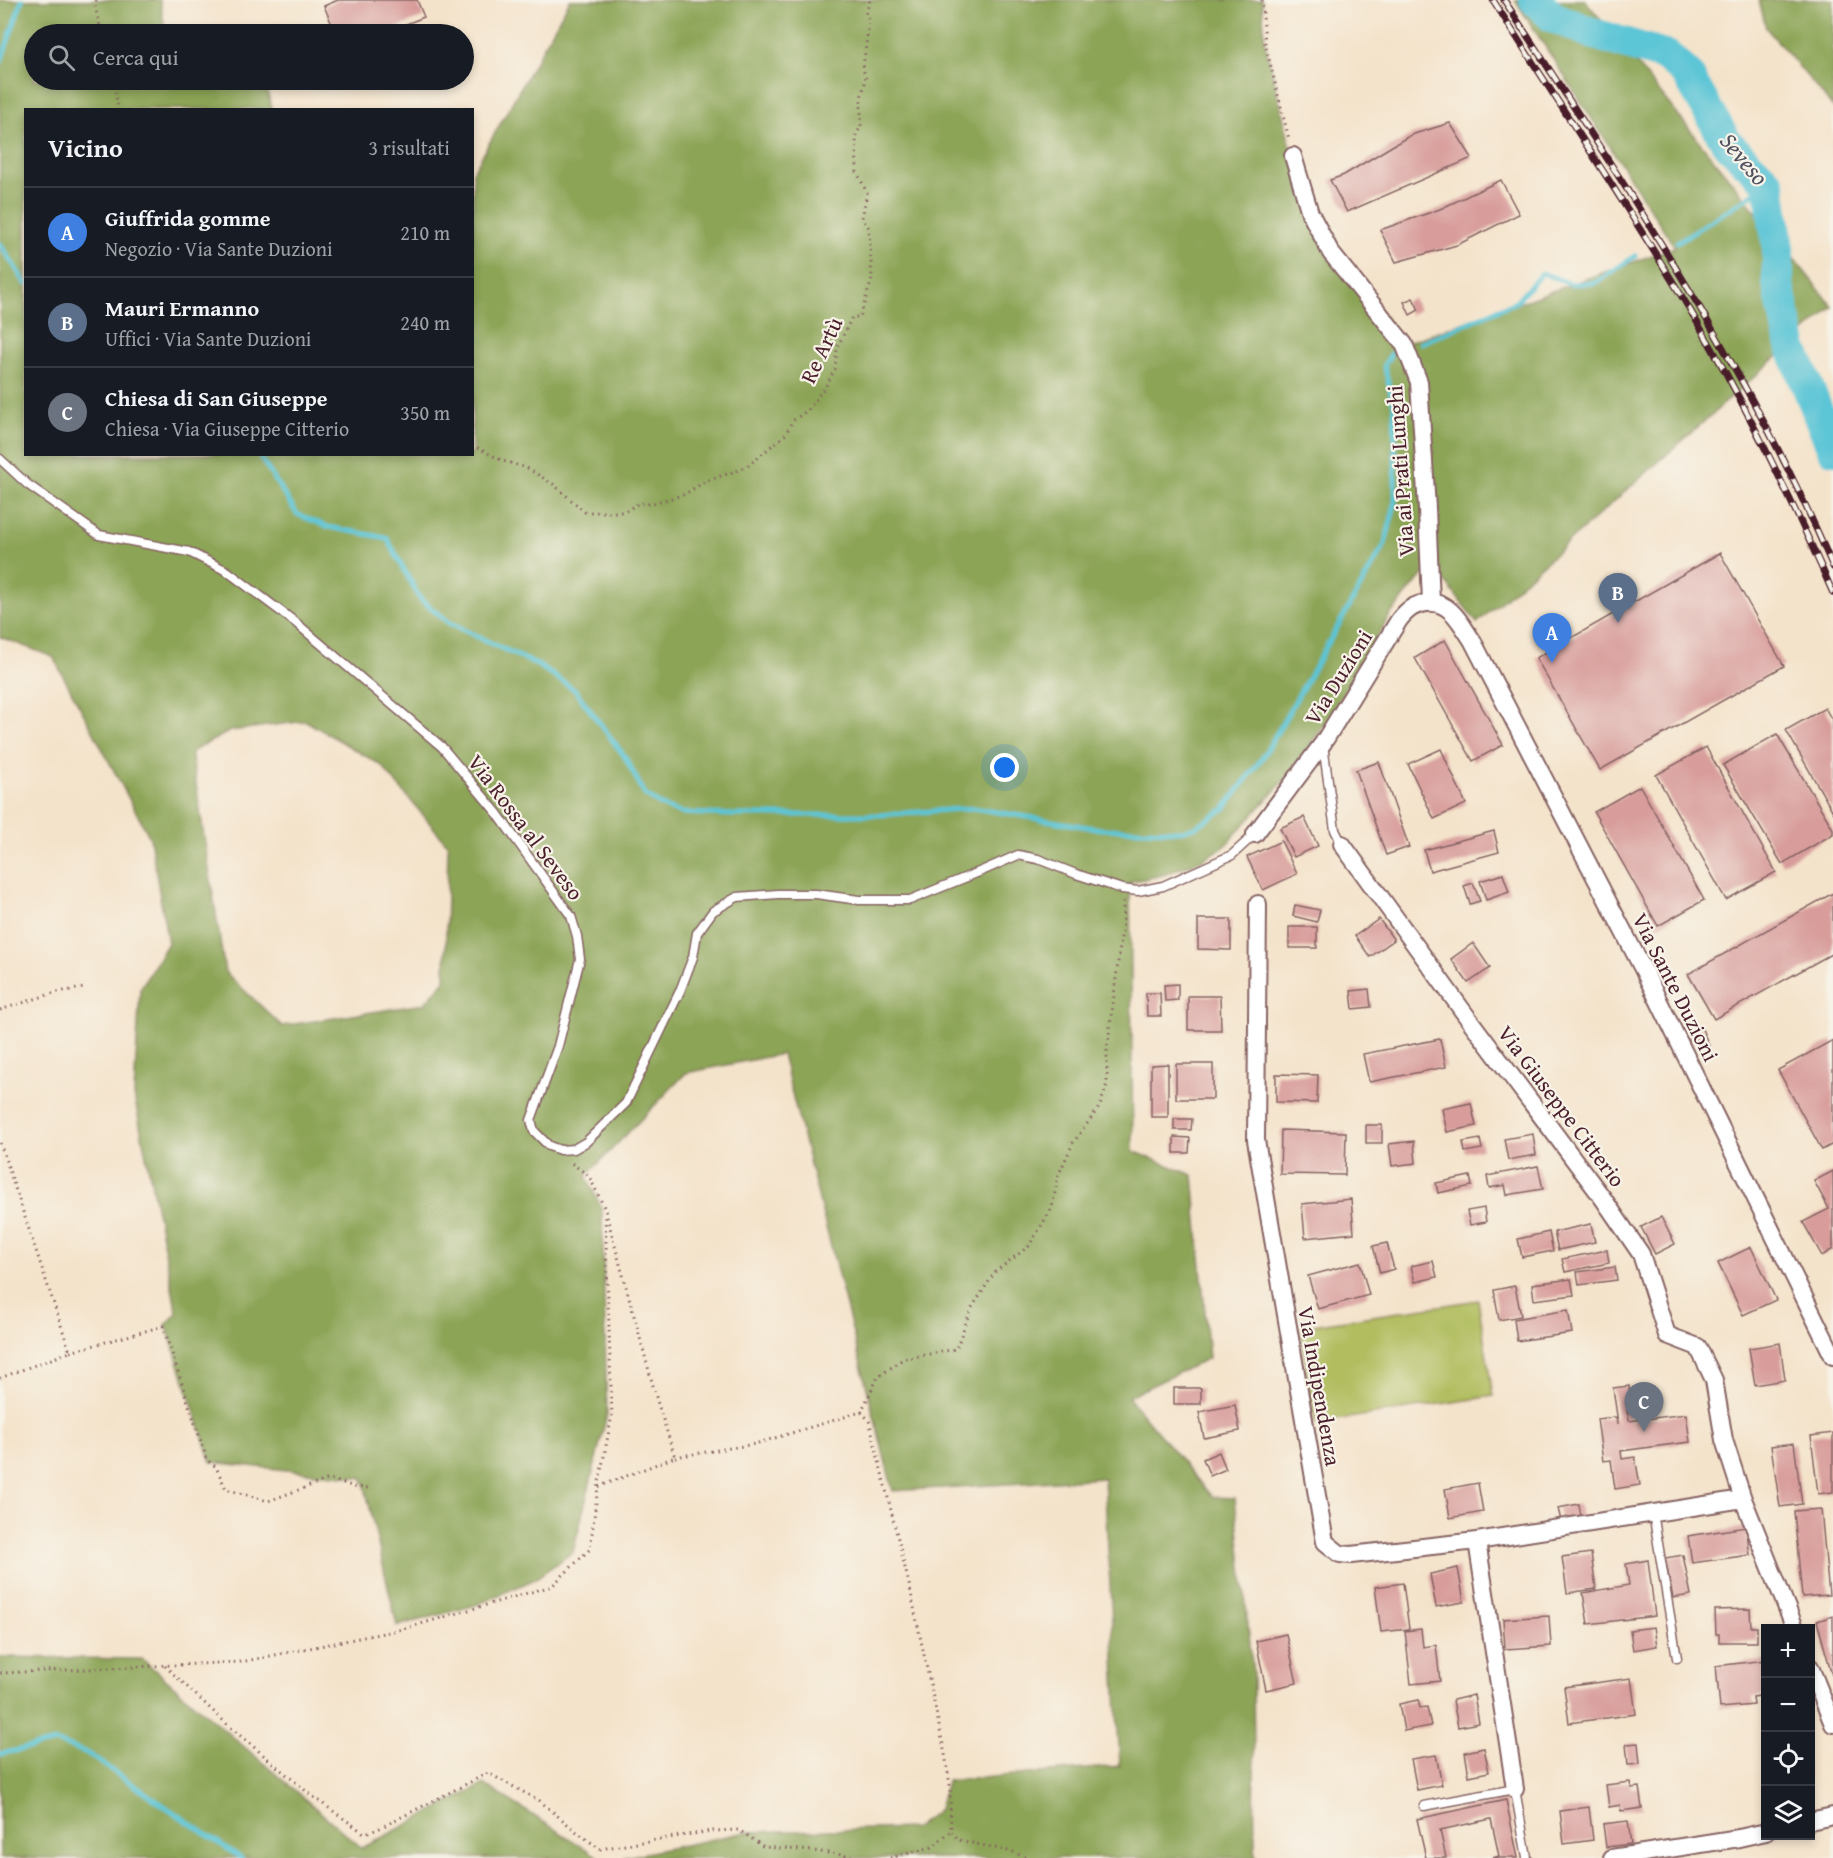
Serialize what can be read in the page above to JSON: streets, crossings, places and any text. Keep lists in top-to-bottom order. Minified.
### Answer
{"streets":{"street":["Via ai Prati Lunghi","Via Duzioni","Via Sante Duzioni","Via Giuseppe Citterio","Via Indipendenza"],"lane":["Via Rossa al Seveso"],"path":["Re Artù"]},"crossings":[["Via ai Prati Lunghi","Via Duzioni"],["Via ai Prati Lunghi","Via Sante Duzioni"],["Via Duzioni","Via Sante Duzioni"],["Via Duzioni","Via Giuseppe Citterio"],["Via Giuseppe Citterio","Via Indipendenza"]],"water":["Seveso"],"page":{"search":"Cerca qui","heading":["Vicino","3 risultati"],"list":[{"mark":"A","name":"Giuffrida gomme","note":"Negozio · Via Sante Duzioni","value":"210 m"},{"mark":"B","name":"Mauri Ermanno","note":"Uffici · Via Sante Duzioni","value":"240 m"},{"mark":"C","name":"Chiesa di San Giuseppe","note":"Chiesa · Via Giuseppe Citterio","value":"350 m"}],"pins":["B","A","C"],"map_buttons":["+","−"]}}
